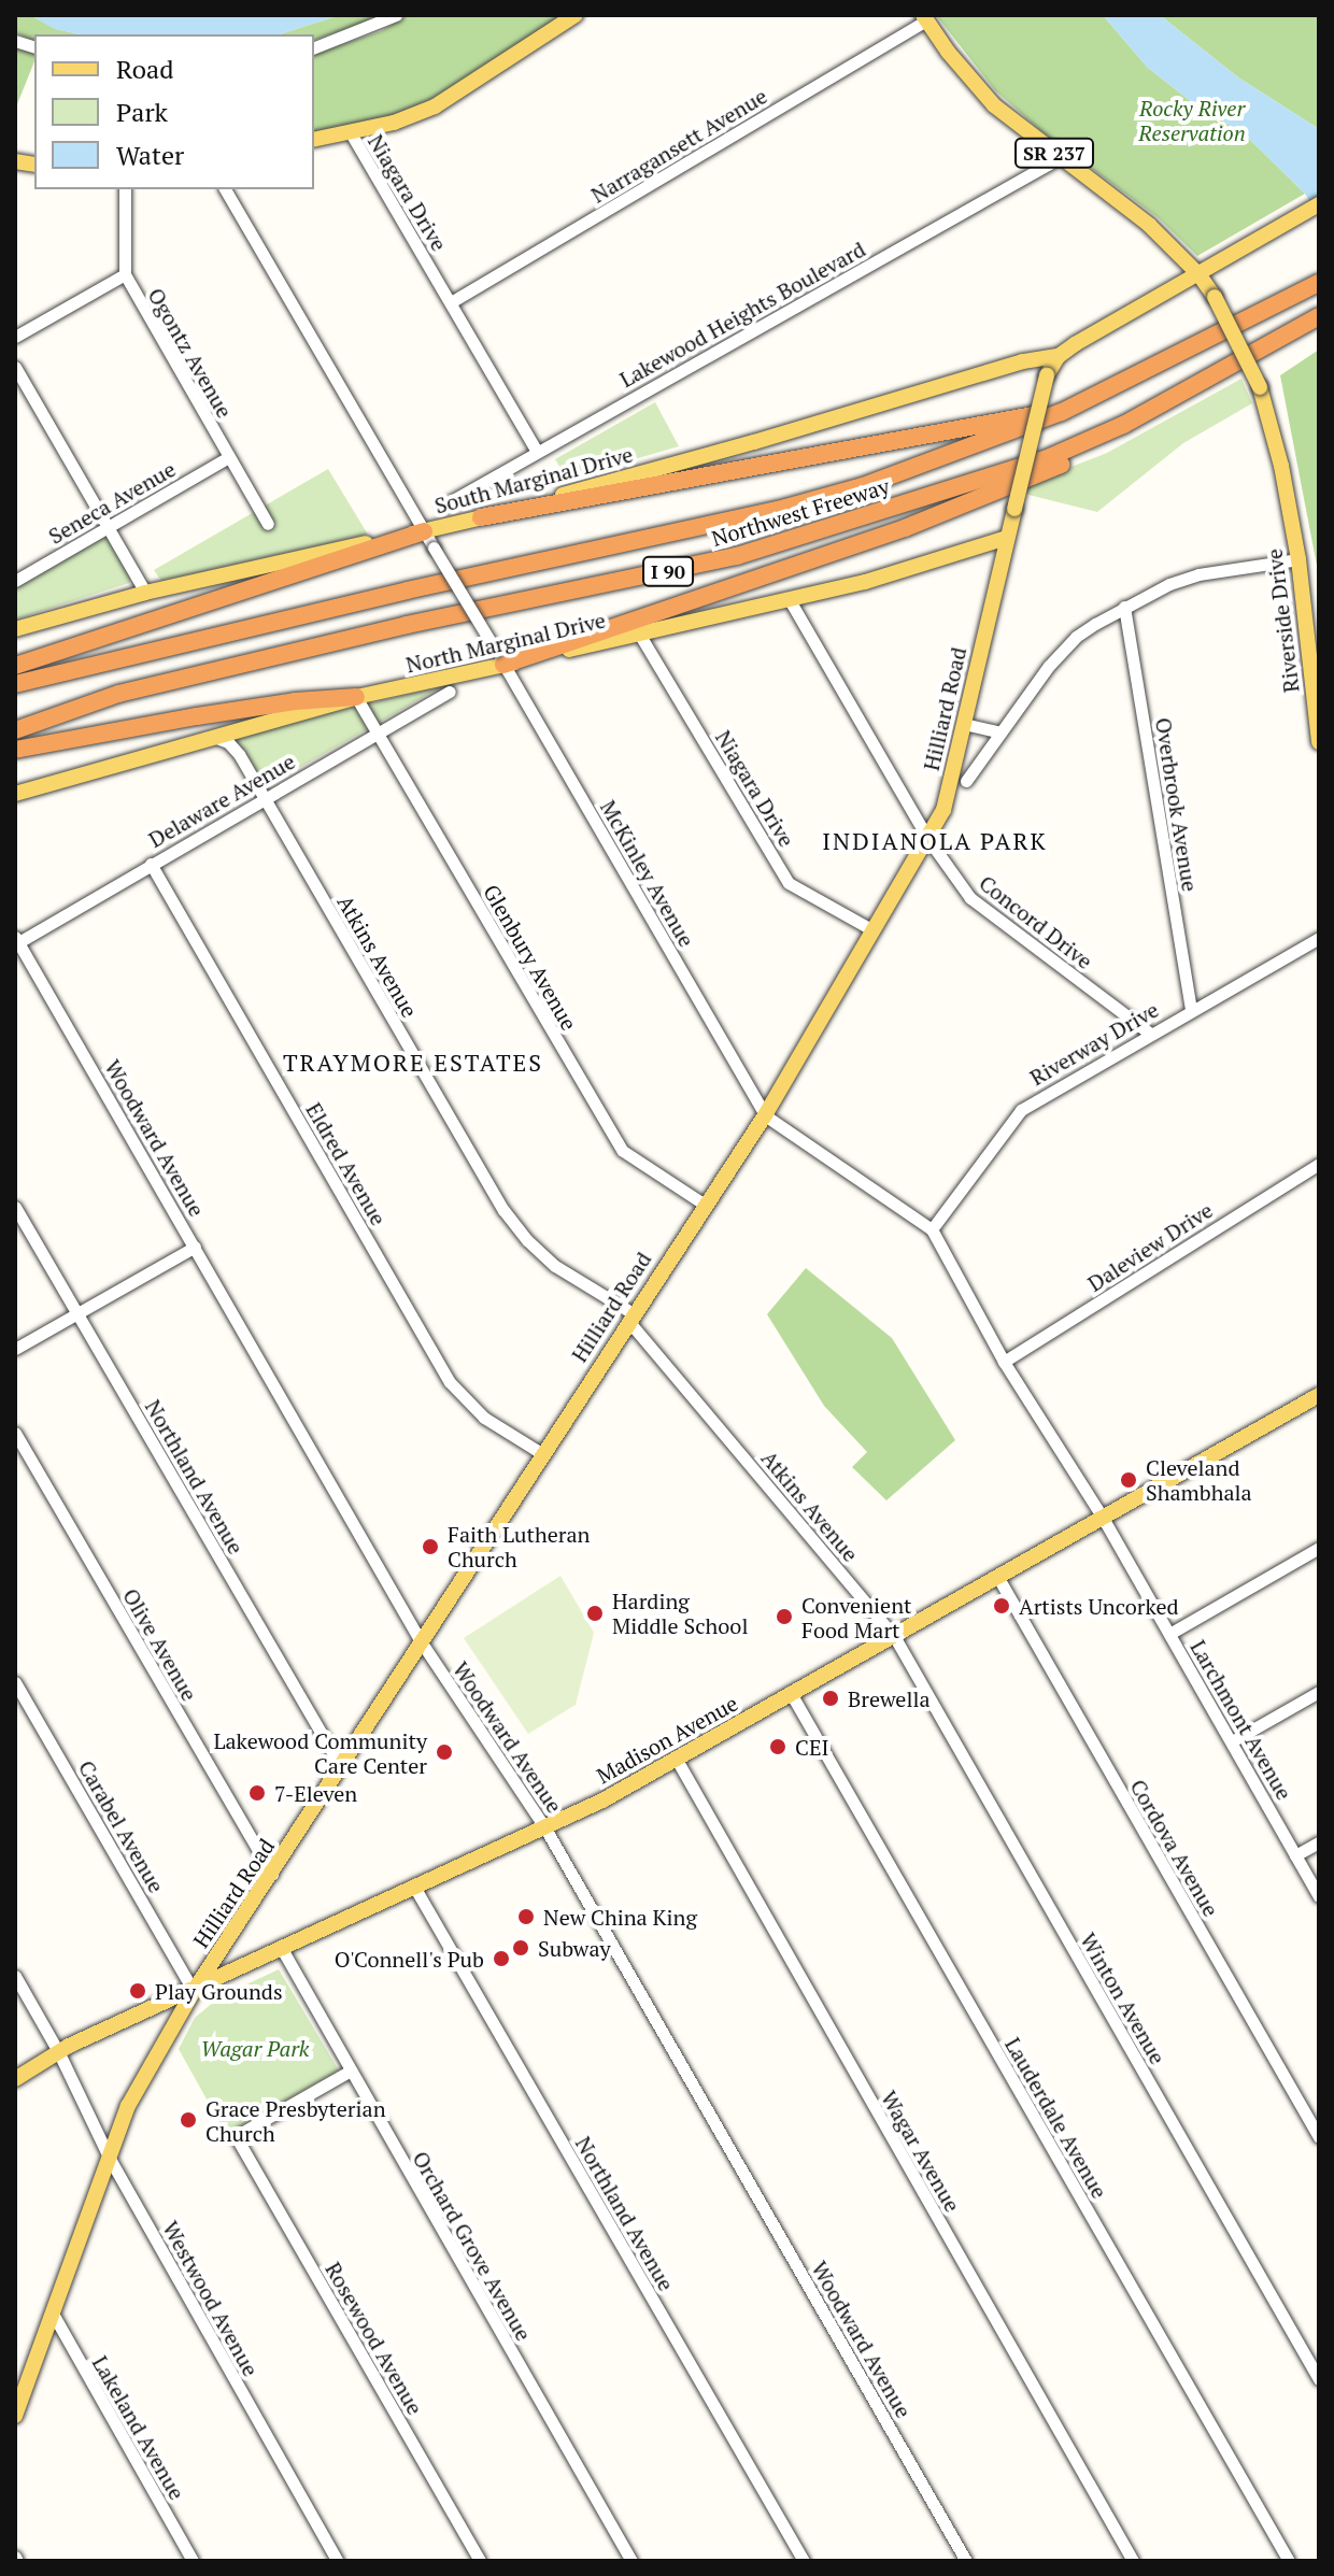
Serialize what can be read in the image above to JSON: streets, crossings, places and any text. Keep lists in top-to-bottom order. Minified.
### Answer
{"streets":{"highway":["Northwest Freeway","I 90"],"main road":["SR 237","South Marginal Drive","Riverside Drive","North Marginal Drive","Hilliard Road","Madison Avenue"],"street":["Narragansett Avenue","Niagara Drive","Lakewood Heights Boulevard","Ogontz Avenue","Seneca Avenue","Delaware Avenue","Overbrook Avenue","McKinley Avenue","Concord Drive","Atkins Avenue","Glenbury Avenue","Riverway Drive","Woodward Avenue","Eldred Avenue","Daleview Drive","Northland Avenue","Olive Avenue","Larchmont Avenue","Carabel Avenue","Cordova Avenue","Winton Avenue","Lauderdale Avenue","Wagar Avenue","Orchard Grove Avenue","Westwood Avenue","Rosewood Avenue","Lakeland Avenue"]},"crossings":[["Narragansett Avenue","Niagara Drive"],["Narragansett Avenue","Riverside Drive"],["Niagara Drive","Lakewood Heights Boulevard"],["Niagara Drive","North Marginal Drive"],["Niagara Drive","Hilliard Road"],["Lakewood Heights Boulevard","Riverside Drive"],["Ogontz Avenue","Seneca Avenue"],["South Marginal Drive","Hilliard Road"],["South Marginal Drive","McKinley Avenue"],["Riverside Drive","Hilliard Road"],["North Marginal Drive","Hilliard Road"],["North Marginal Drive","McKinley Avenue"],["North Marginal Drive","Concord Drive"],["North Marginal Drive","Atkins Avenue"],["North Marginal Drive","Glenbury Avenue"],["Hilliard Road","McKinley Avenue"],["Hilliard Road","Concord Drive"],["Hilliard Road","Atkins Avenue"],["Hilliard Road","Glenbury Avenue"],["Hilliard Road","Woodward Avenue"],["Hilliard Road","Eldred Avenue"],["Hilliard Road","Northland Avenue"],["Hilliard Road","Olive Avenue"],["Hilliard Road","Madison Avenue"],["Hilliard Road","Carabel Avenue"],["Hilliard Road","Westwood Avenue"],["Hilliard Road","Lakeland Avenue"],["Delaware Avenue","Atkins Avenue"],["Delaware Avenue","Glenbury Avenue"],["Delaware Avenue","Woodward Avenue"],["Delaware Avenue","Eldred Avenue"],["Overbrook Avenue","Riverway Drive"],["McKinley Avenue","Riverway Drive"],["McKinley Avenue","Daleview Drive"],["McKinley Avenue","Larchmont Avenue"],["McKinley Avenue","Madison Avenue"],["Concord Drive","Riverway Drive"],["Atkins Avenue","Madison Avenue"],["Atkins Avenue","Winton Avenue"],["Woodward Avenue","Madison Avenue"],["Northland Avenue","Madison Avenue"],["Larchmont Avenue","Madison Avenue"],["Madison Avenue","Carabel Avenue"],["Madison Avenue","Cordova Avenue"],["Madison Avenue","Winton Avenue"],["Madison Avenue","Lauderdale Avenue"],["Madison Avenue","Wagar Avenue"],["Madison Avenue","Orchard Grove Avenue"],["Madison Avenue","Westwood Avenue"],["Orchard Grove Avenue","Rosewood Avenue"]],"districts":["INDIANOLA PARK","TRAYMORE ESTATES"],"parks":["Rocky River Reservation","Wagar Park"],"places":["Cleveland Shambhala","Faith Lutheran Church","Artists Uncorked","Harding Middle School","Convenient Food Mart","Brewella","CEI","Lakewood Community Care Center","7-Eleven","New China King","Subway","O'Connell's Pub","Play Grounds","Grace Presbyterian Church"],"legend":["Road","Park","Water"]}
